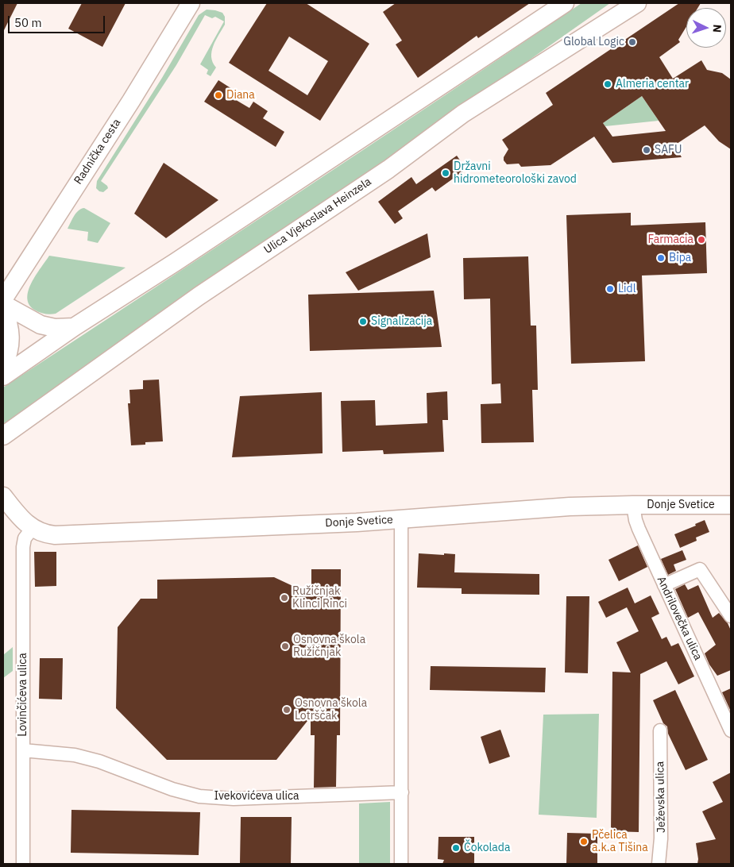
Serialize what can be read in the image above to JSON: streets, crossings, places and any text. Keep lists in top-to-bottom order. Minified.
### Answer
{"streets":{"main road":["Radnička cesta","Ulica Vjekoslava Heinzela","Donje Svetice"],"street":["Andrilovečka ulica","Lovinčićeva ulica","Ivekovićeva ulica","Ježevska ulica"]},"crossings":[["Donje Svetice","Andrilovečka ulica"],["Donje Svetice","Lovinčićeva ulica"],["Lovinčićeva ulica","Ivekovićeva ulica"]],"places":["Global Logic","Almeria centar","Diana","SAFU","Državni hidrometeorološki zavod","Farmacia","Bipa","Lidl","Signalizacija","Ružičnjak Klinci Rinci","Osnovna škola Ružičnjak","Osnovna škola Lotrščak","Pčelica a.k.a Tišina","Čokolada"],"scale_bar":"50 m","north":"right"}
